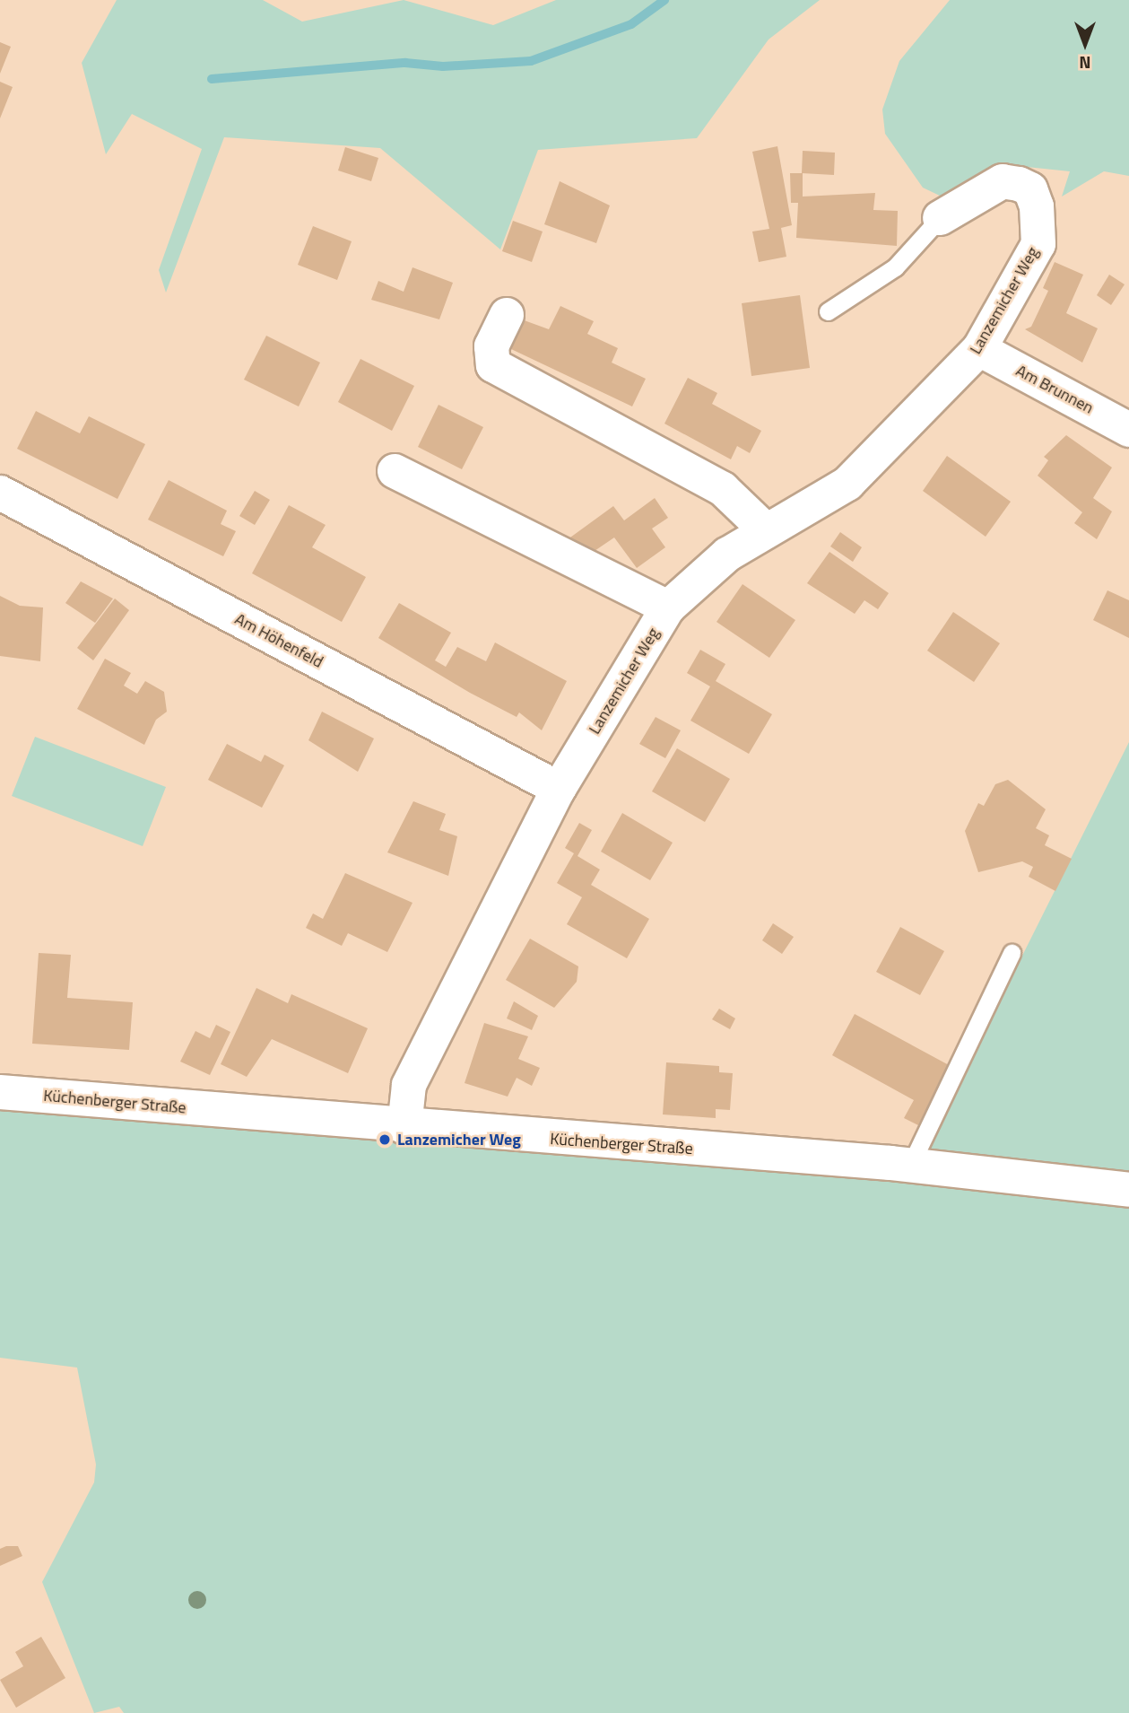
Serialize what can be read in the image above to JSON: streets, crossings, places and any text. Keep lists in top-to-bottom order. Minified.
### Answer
{"streets":{"street":["Lanzemicher Weg","Am Brunnen","Am Höhenfeld","Küchenberger Straße"]},"crossings":[["Lanzemicher Weg","Am Brunnen"],["Lanzemicher Weg","Am Höhenfeld"],["Lanzemicher Weg","Küchenberger Straße"]],"places":["Lanzemicher Weg"],"north":"bottom"}
